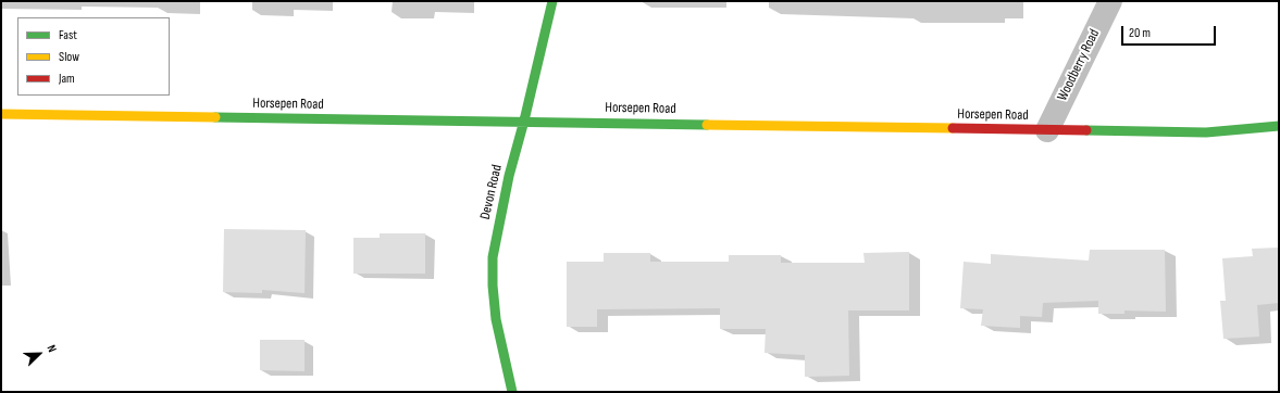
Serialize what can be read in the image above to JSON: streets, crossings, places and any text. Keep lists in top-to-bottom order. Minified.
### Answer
{"streets":{"street":["Woodberry Road","Horsepen Road","Devon Road"]},"crossings":[["Woodberry Road","Horsepen Road"],["Horsepen Road","Devon Road"]],"legend":["Fast","Slow","Jam"],"scale_bar":"20 m","north":"top right"}
